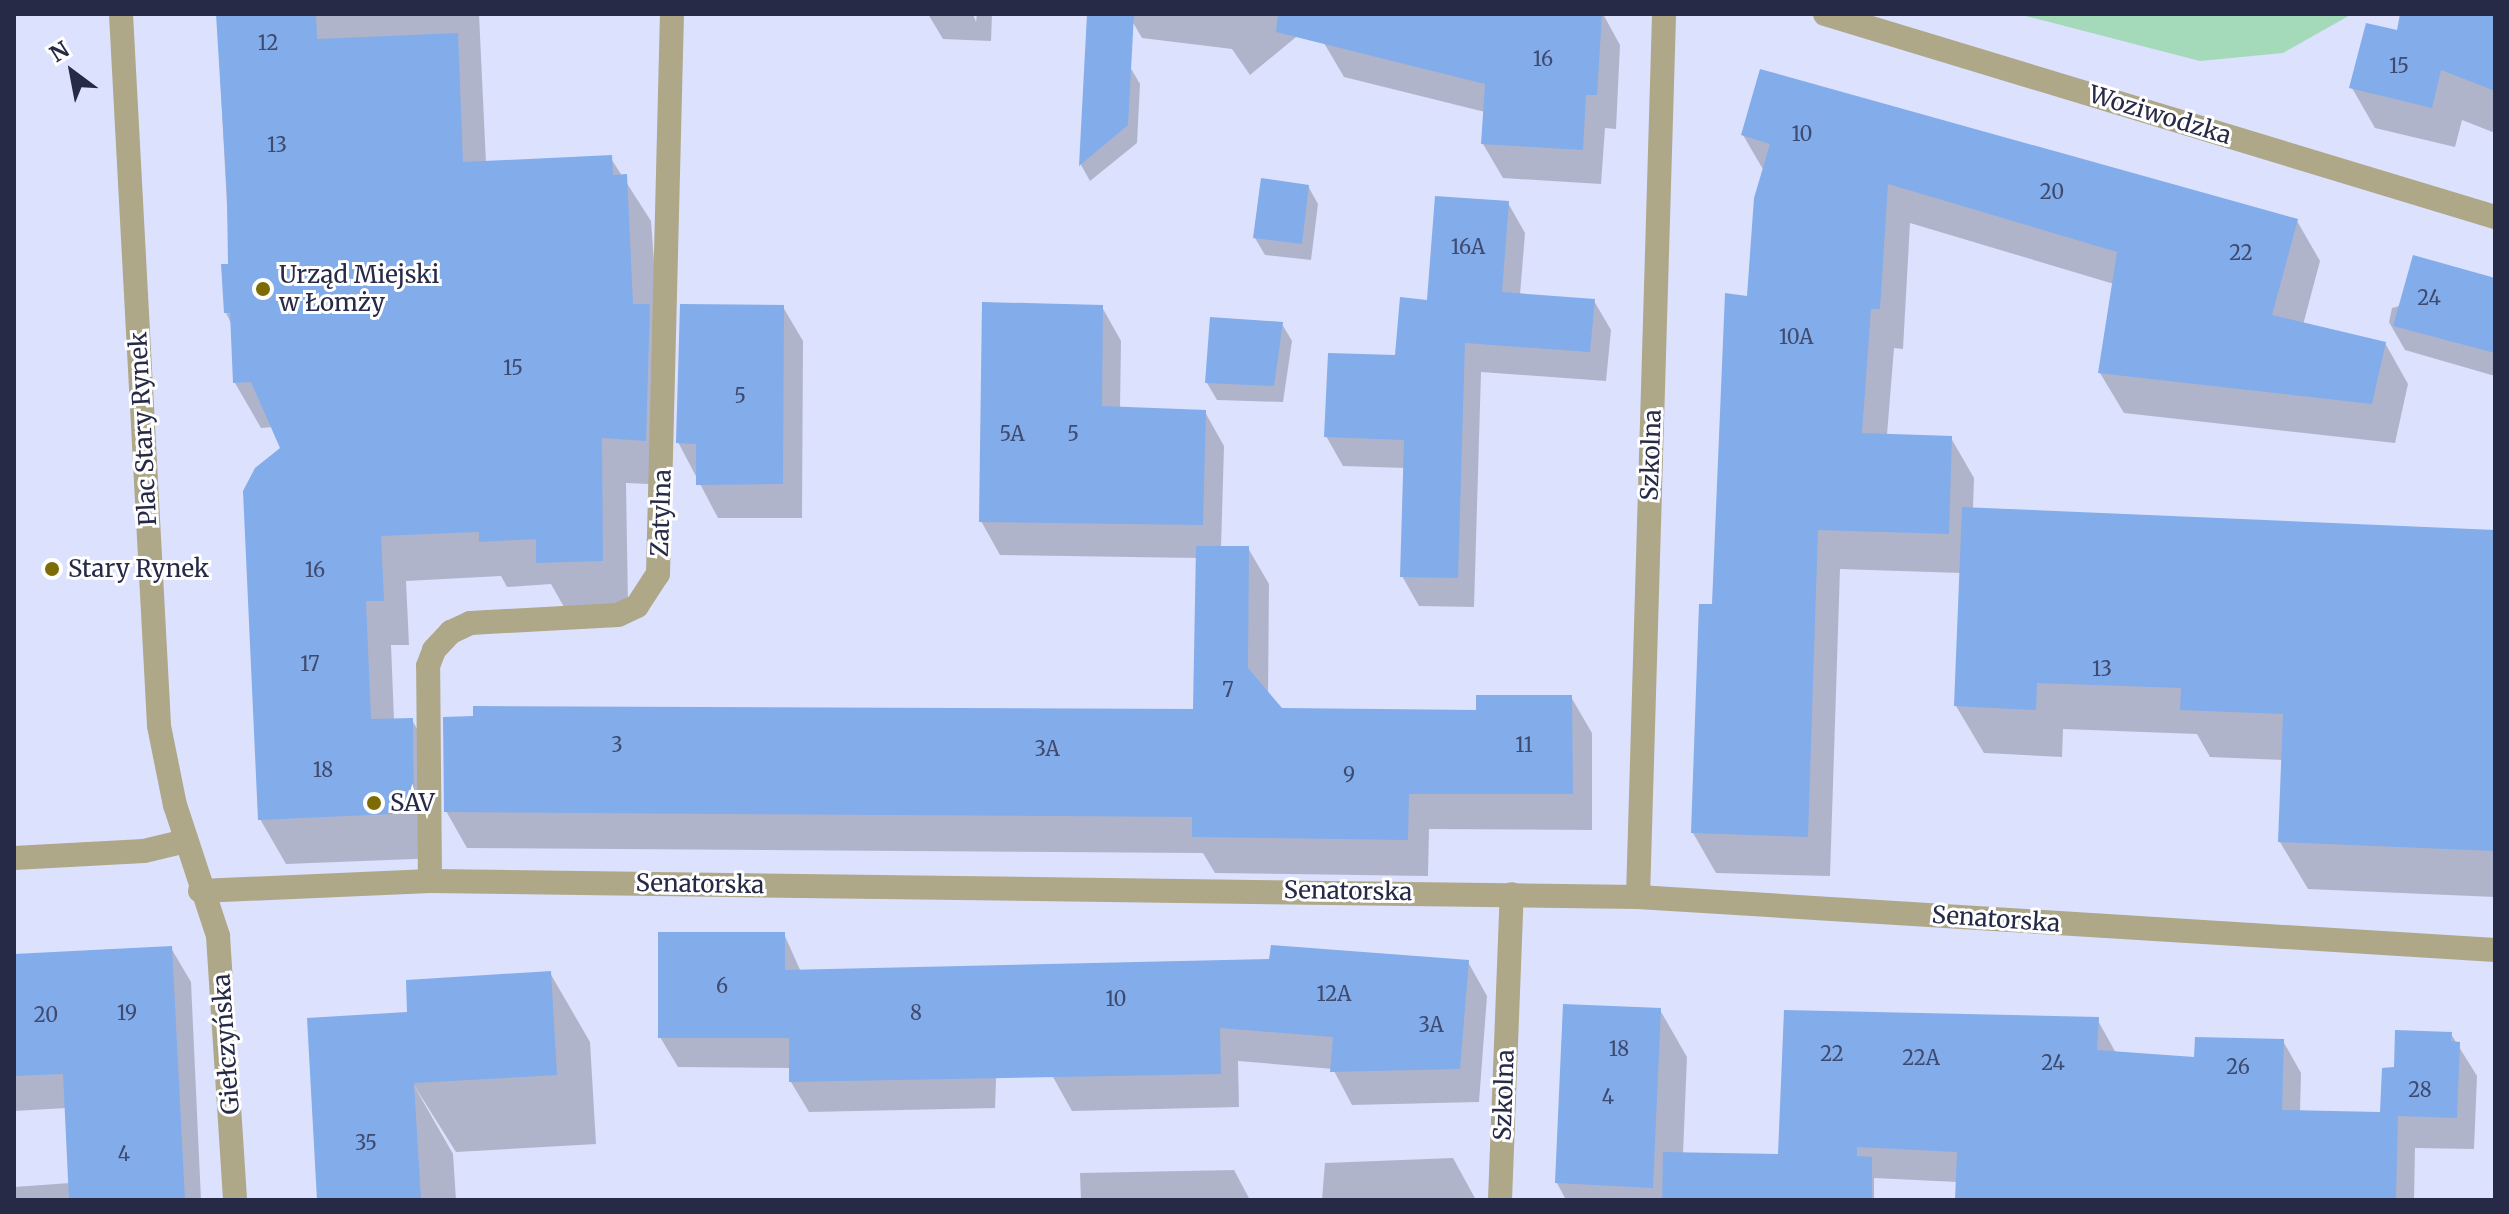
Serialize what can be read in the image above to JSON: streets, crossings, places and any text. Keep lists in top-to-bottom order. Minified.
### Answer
{"streets":{"street":["Woziwodzka","Plac Stary Rynek","Szkolna","Zatylna","Senatorska","Giełczyńska"]},"crossings":[["Plac Stary Rynek","Senatorska"],["Plac Stary Rynek","Giełczyńska"],["Szkolna","Senatorska"],["Zatylna","Senatorska"],["Senatorska","Giełczyńska"]],"places":["Urząd Miejski w Łomży","Stary Rynek","SAV"],"house_numbers":["12","16","15","10","13","20","16A","22","24","10A","15","5","5A","5","16","17","13","7","3","11","3A","18","9","6","12A","10","19","8","20","3A","18","22","22A","24","26","28","4","35","4"],"north":"top left"}
